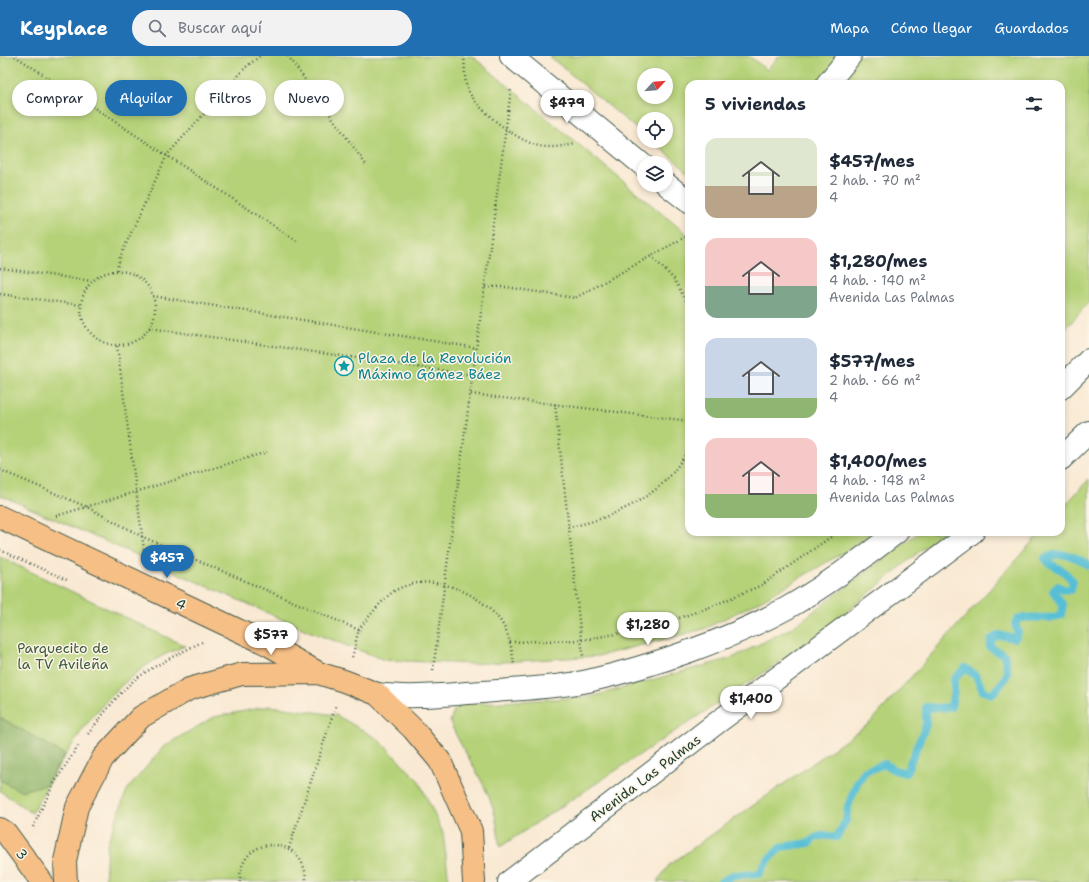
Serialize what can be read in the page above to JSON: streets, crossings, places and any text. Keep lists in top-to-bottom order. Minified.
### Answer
{"streets":{"main road":["4","3"],"street":["Avenida Las Palmas"]},"parks":["Parquecito de la TV Avileña"],"places":{"place":["Plaza de la Revolución Máximo Gómez Báez"]},"north":"top right","page":{"header":"Keyplace","search":"Buscar aquí","nav":["Mapa","Cómo llegar","Guardados"],"chip":["Comprar","Alquilar","Filtros","Nuevo"],"heading":"5 viviendas","price":["$479","$457","$1,280","$577","$1,400"],"list":[{"name":"$457/mes","note":"2 hab. · 70 m² · 4"},{"name":"$1,280/mes","note":"4 hab. · 140 m² · Avenida Las Palmas"},{"name":"$577/mes","note":"2 hab. · 66 m² · 4"},{"name":"$1,400/mes","note":"4 hab. · 148 m² · Avenida Las Palmas"}]}}
